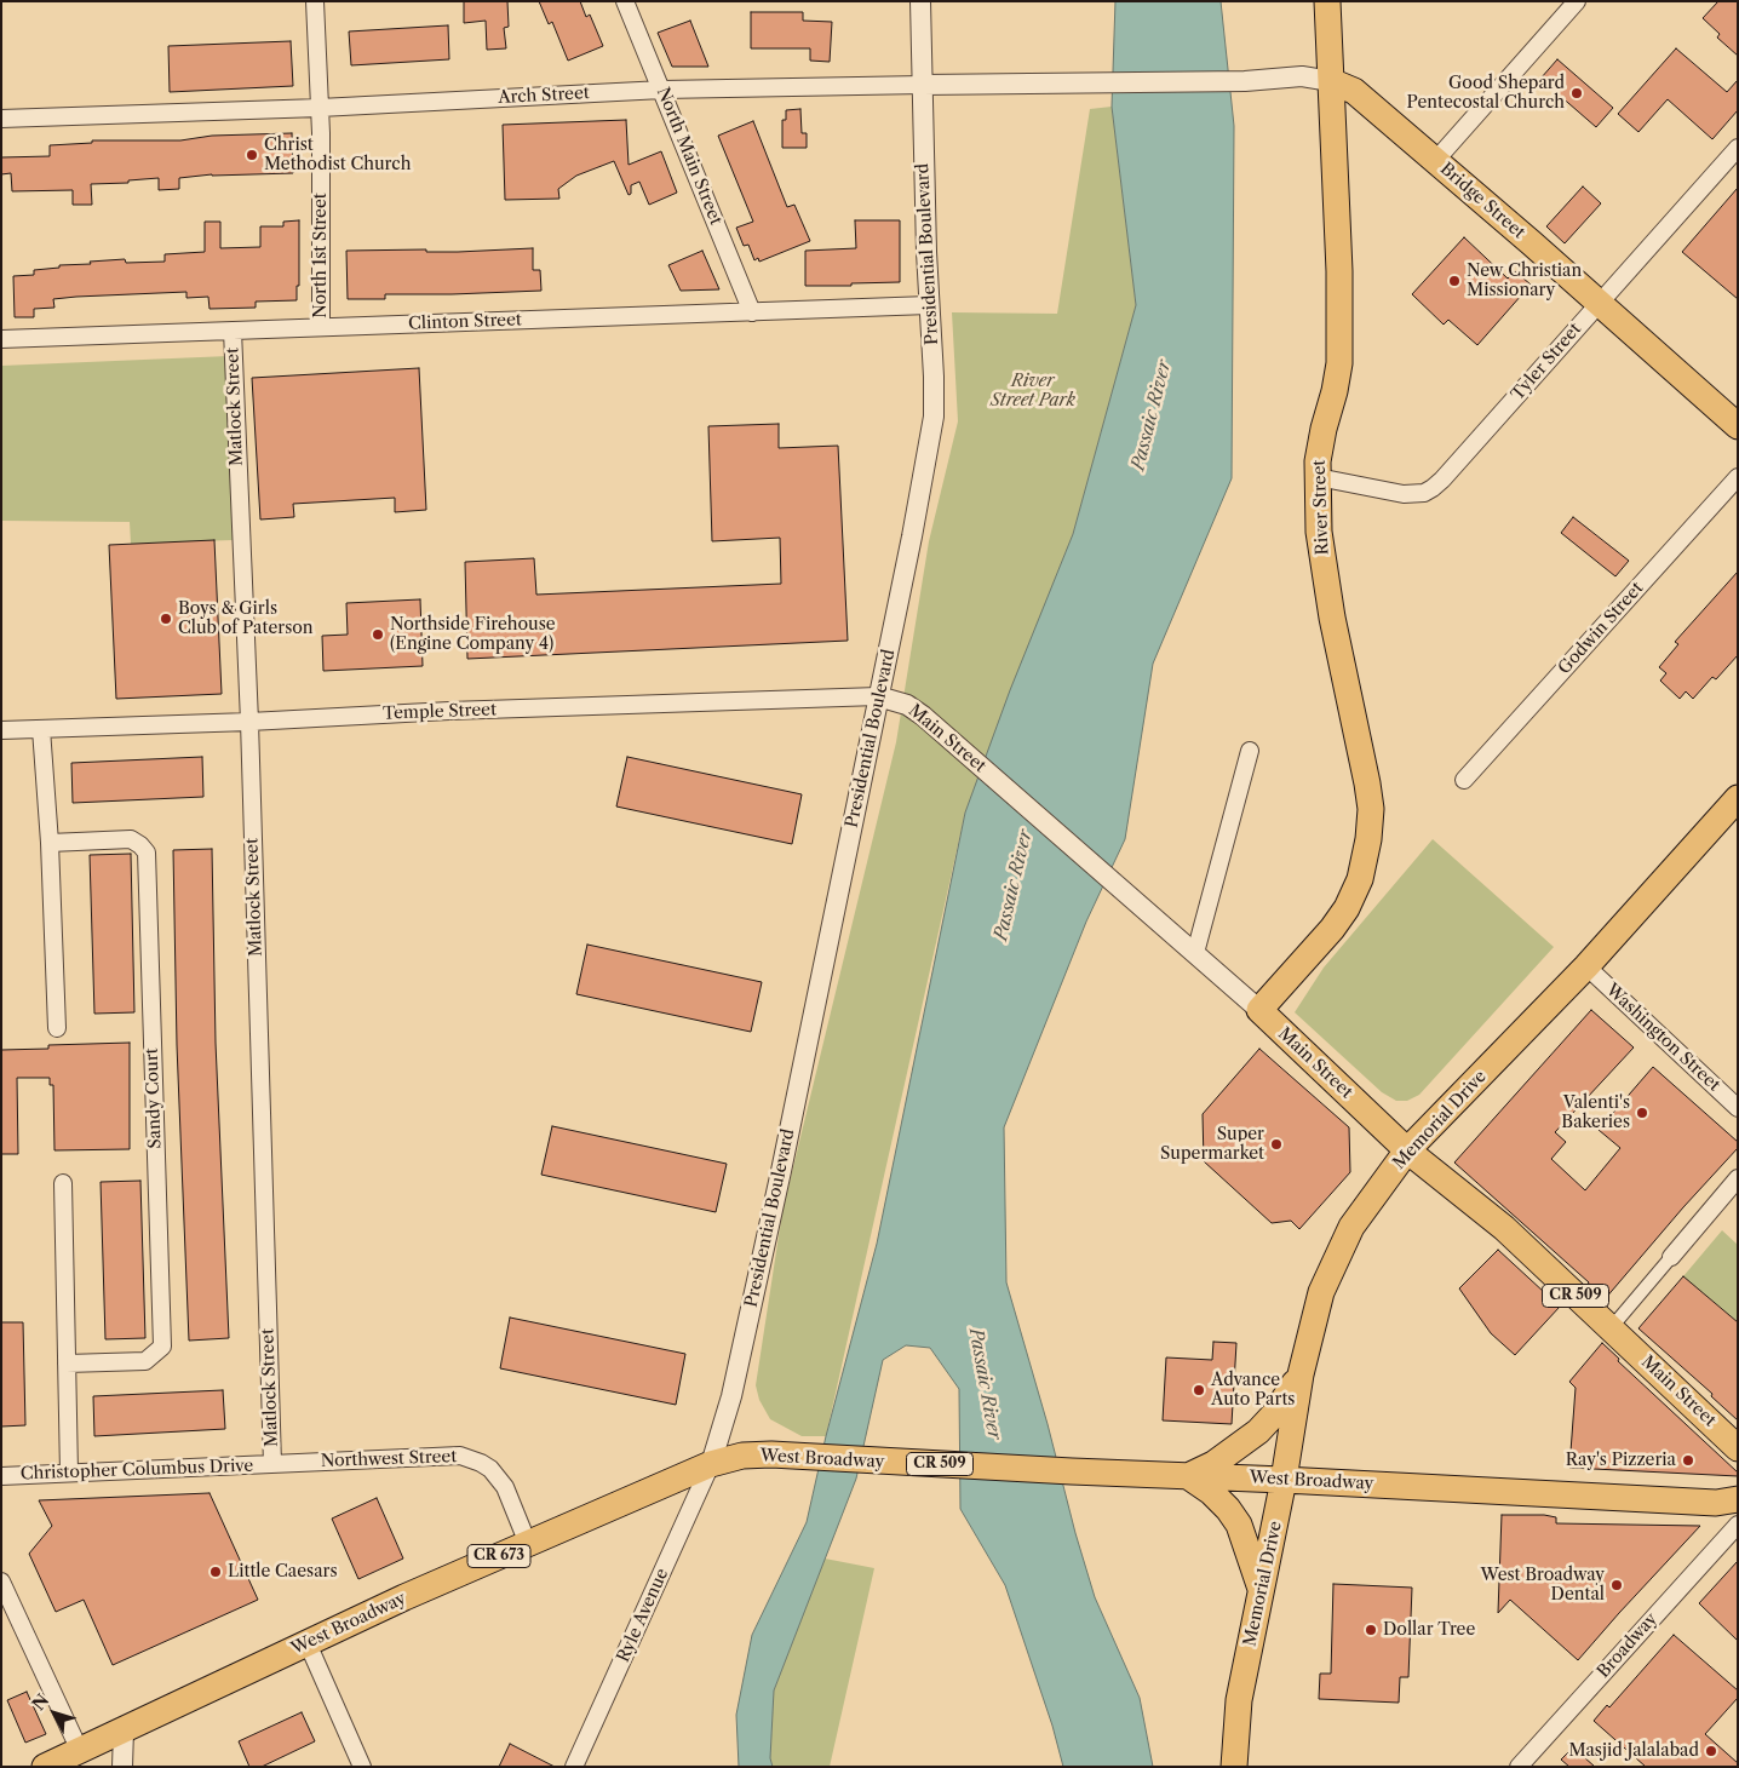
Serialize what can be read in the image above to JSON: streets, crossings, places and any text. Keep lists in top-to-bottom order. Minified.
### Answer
{"streets":{"main road":["Bridge Street","River Street","Main Street","Memorial Drive","CR 509","West Broadway","CR 673"],"street":["Arch Street","North Main Street","Presidential Boulevard","North 1st Street","Clinton Street","Tyler Street","Matlock Street","Godwin Street","Temple Street","Washington Street","Sandy Court","Northwest Street","Christopher Columbus Drive","Ryle Avenue","Broadway"]},"crossings":[["Arch Street","North Main Street"],["Arch Street","Bridge Street"],["Arch Street","Presidential Boulevard"],["Arch Street","North 1st Street"],["Arch Street","River Street"],["North Main Street","Clinton Street"],["Bridge Street","Tyler Street"],["Bridge Street","River Street"],["Presidential Boulevard","Clinton Street"],["Presidential Boulevard","Temple Street"],["Presidential Boulevard","Main Street"],["Presidential Boulevard","West Broadway"],["Presidential Boulevard","Ryle Avenue"],["North 1st Street","Clinton Street"],["Clinton Street","Matlock Street"],["Tyler Street","River Street"],["Matlock Street","Temple Street"],["Matlock Street","Northwest Street"],["Matlock Street","Christopher Columbus Drive"],["River Street","Main Street"],["Temple Street","Main Street"],["Main Street","Memorial Drive"],["Washington Street","Memorial Drive"],["Memorial Drive","West Broadway"],["Northwest Street","West Broadway"],["Northwest Street","Christopher Columbus Drive"],["West Broadway","Ryle Avenue"]],"water":["Passaic River"],"parks":["River Street Park"],"places":["Good Shepard Pentecostal Church","Christ Methodist Church","New Christian Missionary","Boys & Girls Club of Paterson","Northside Firehouse (Engine Company 4)","Valenti's Bakeries","Super Supermarket","Advance Auto Parts","Ray's Pizzeria","Little Caesars","West Broadway Dental","Dollar Tree","Masjid Jalalabad"],"north":"top left"}
